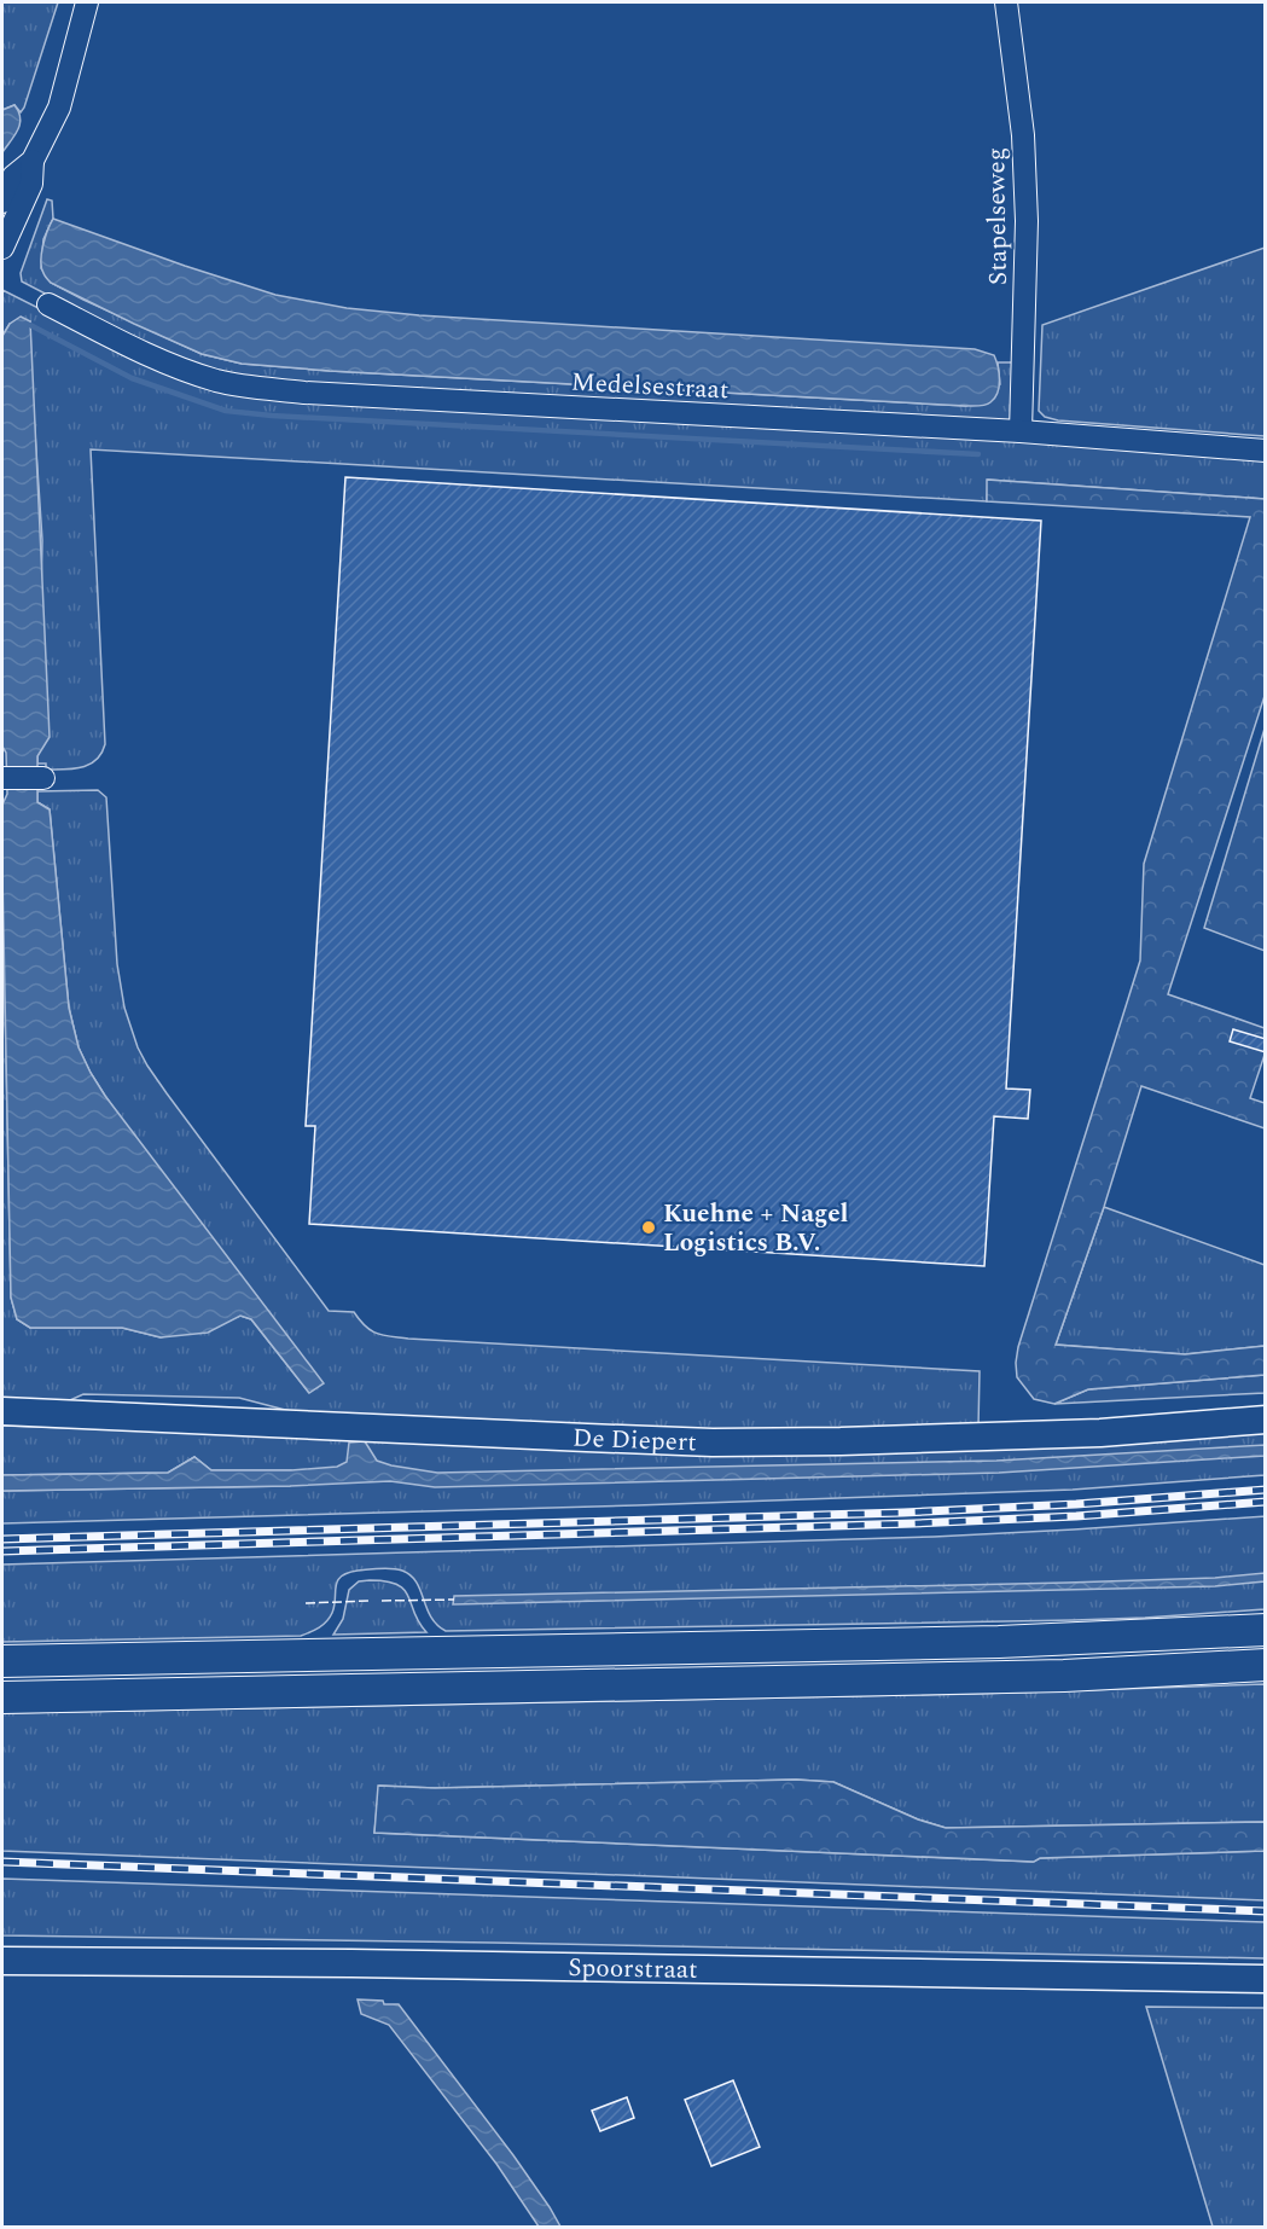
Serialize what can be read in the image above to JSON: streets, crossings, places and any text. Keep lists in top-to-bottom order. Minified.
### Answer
{"streets":{"main road":["De Diepert","Spoorstraat"],"street":["Stapelseweg","Medelsestraat"]},"crossings":[["Stapelseweg","Medelsestraat"]],"places":["Kuehne + Nagel Logistics B.V."]}
